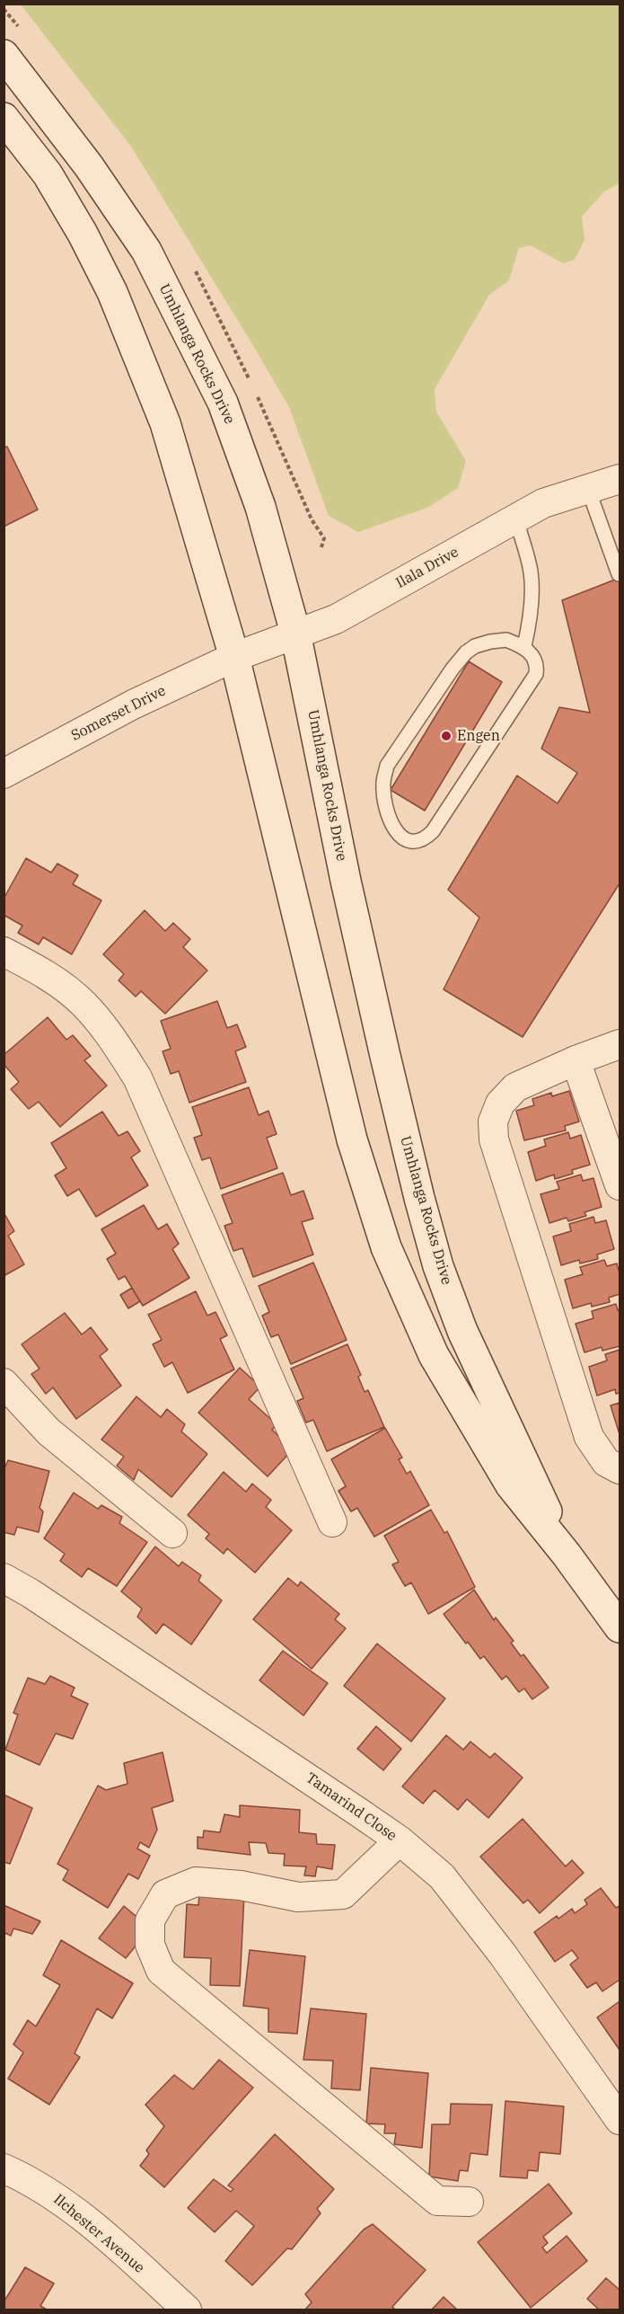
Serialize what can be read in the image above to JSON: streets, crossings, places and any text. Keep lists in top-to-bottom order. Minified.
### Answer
{"streets":{"main road":["Umhlanga Rocks Drive"],"street":["Ilala Drive","Somerset Drive","Tamarind Close","Ilchester Avenue"]},"crossings":[["Umhlanga Rocks Drive","Ilala Drive"],["Umhlanga Rocks Drive","Somerset Drive"],["Ilala Drive","Somerset Drive"]],"places":["Engen"]}
